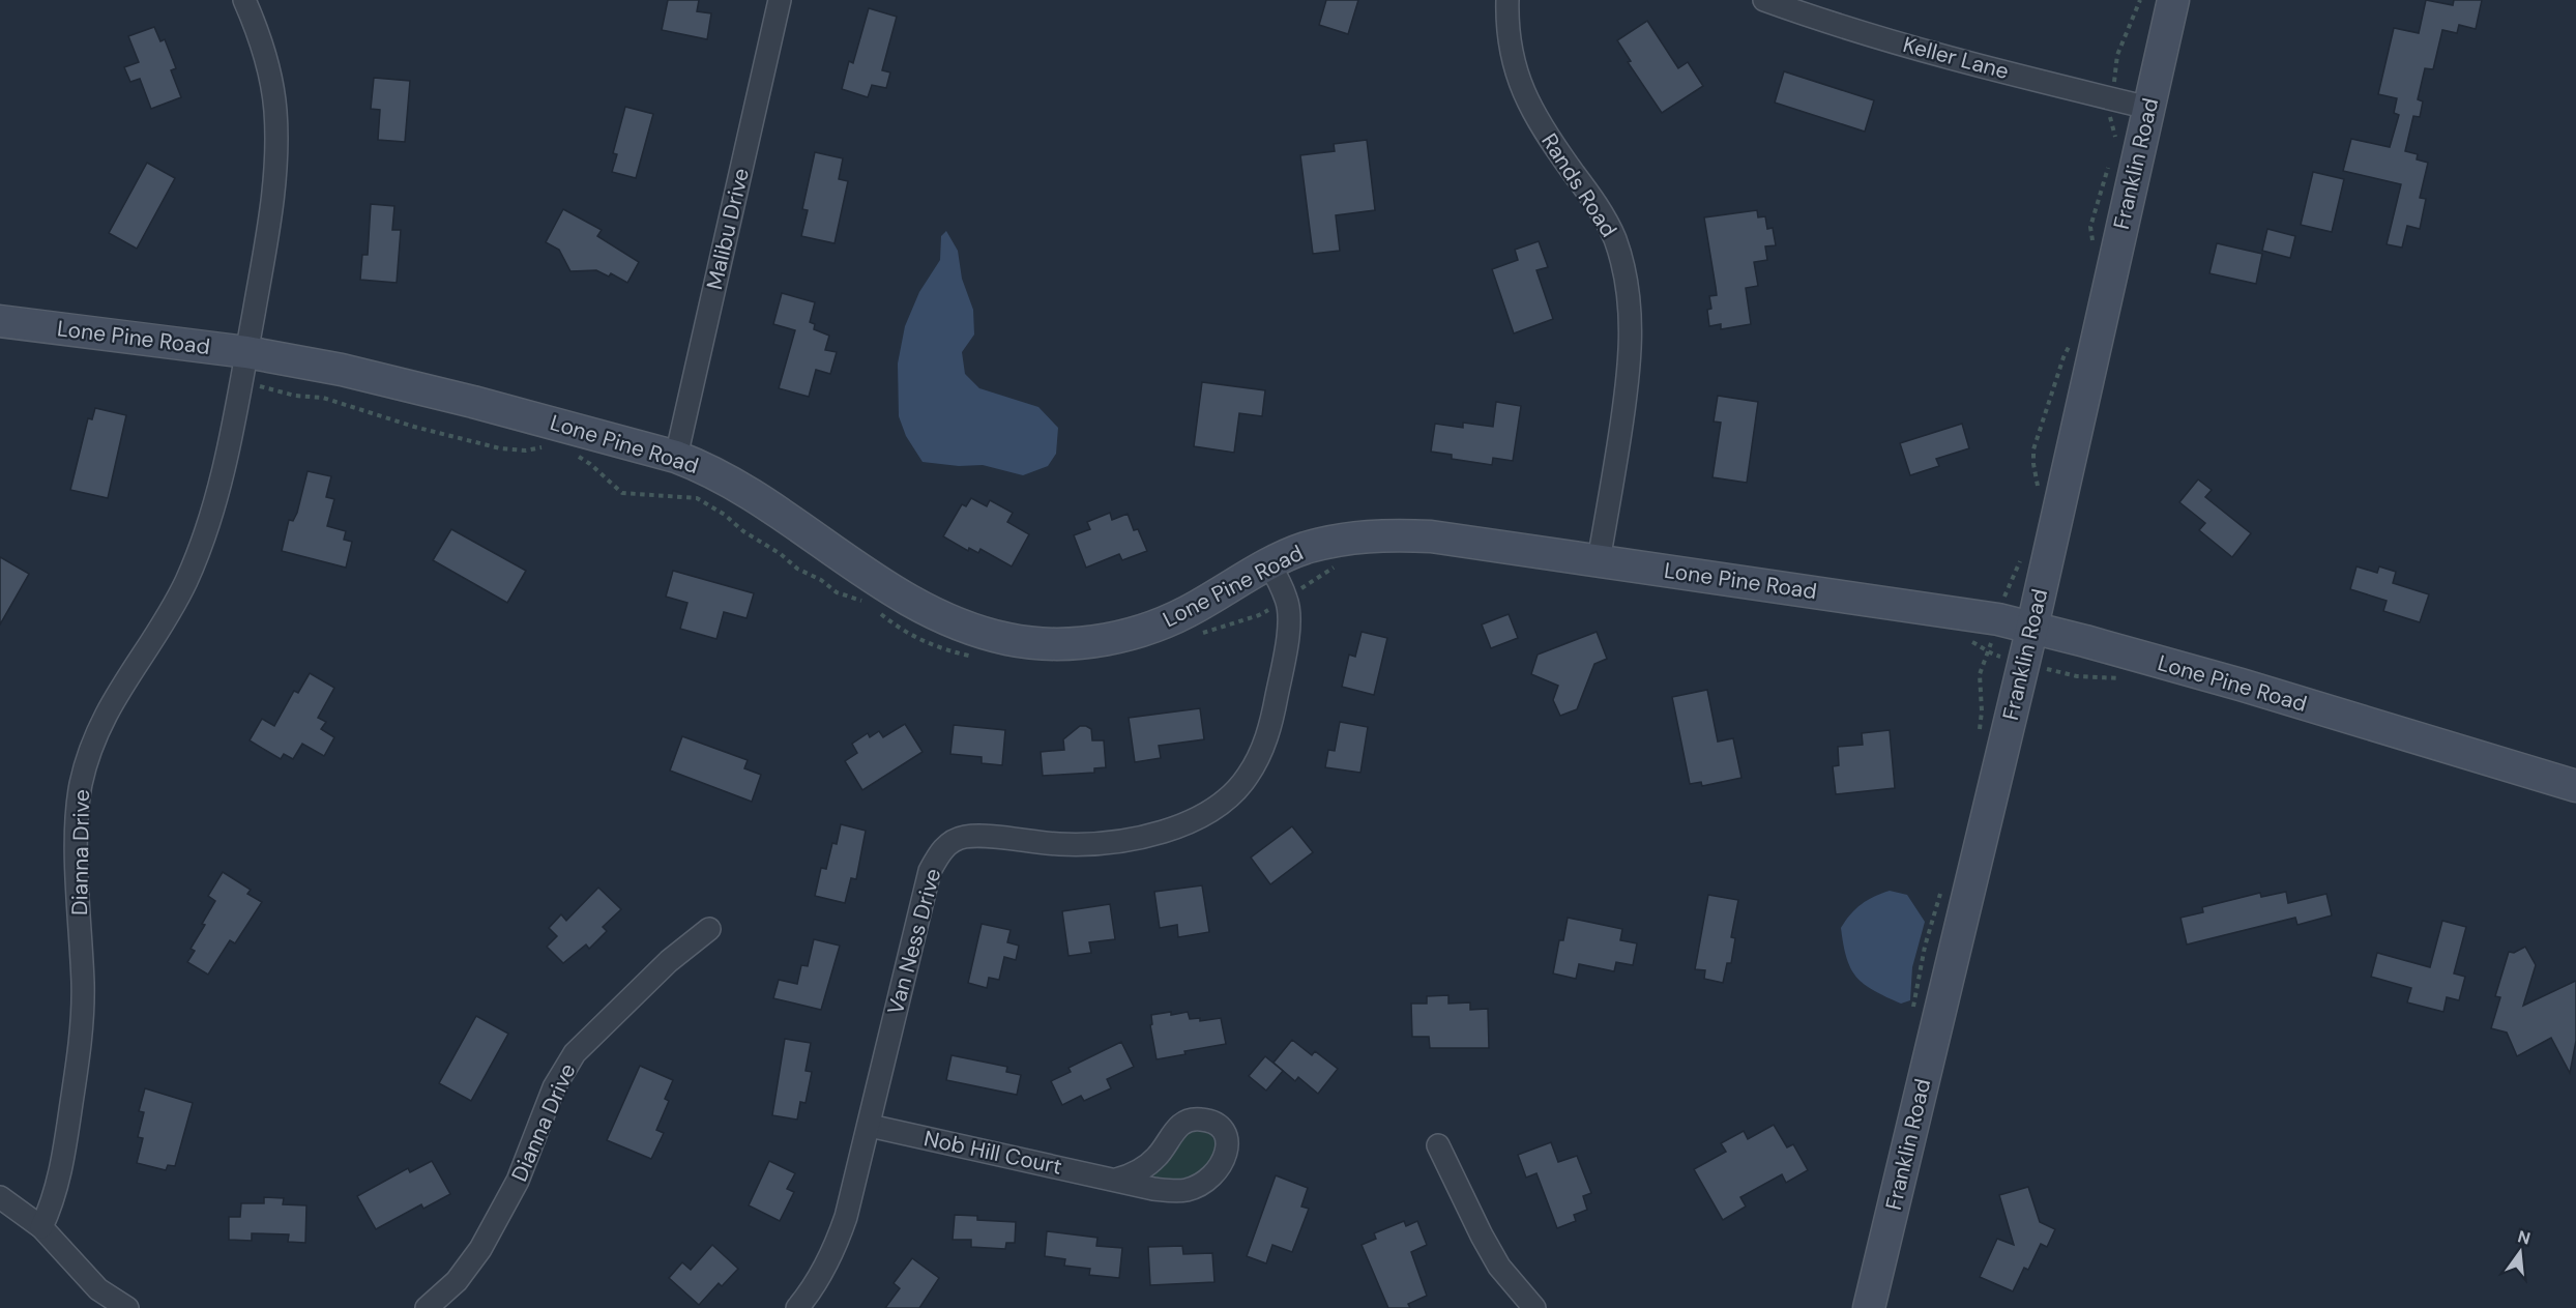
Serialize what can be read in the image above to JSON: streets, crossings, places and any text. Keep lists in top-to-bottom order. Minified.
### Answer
{"streets":{"street":["Keller Lane","Franklin Road","Rands Road","Malibu Drive","Lone Pine Road","Dianna Drive","Van Ness Drive","Nob Hill Court"]},"crossings":[["Keller Lane","Franklin Road"],["Franklin Road","Lone Pine Road"],["Rands Road","Lone Pine Road"],["Malibu Drive","Lone Pine Road"],["Lone Pine Road","Dianna Drive"],["Lone Pine Road","Van Ness Drive"],["Van Ness Drive","Nob Hill Court"]],"north":"top"}
